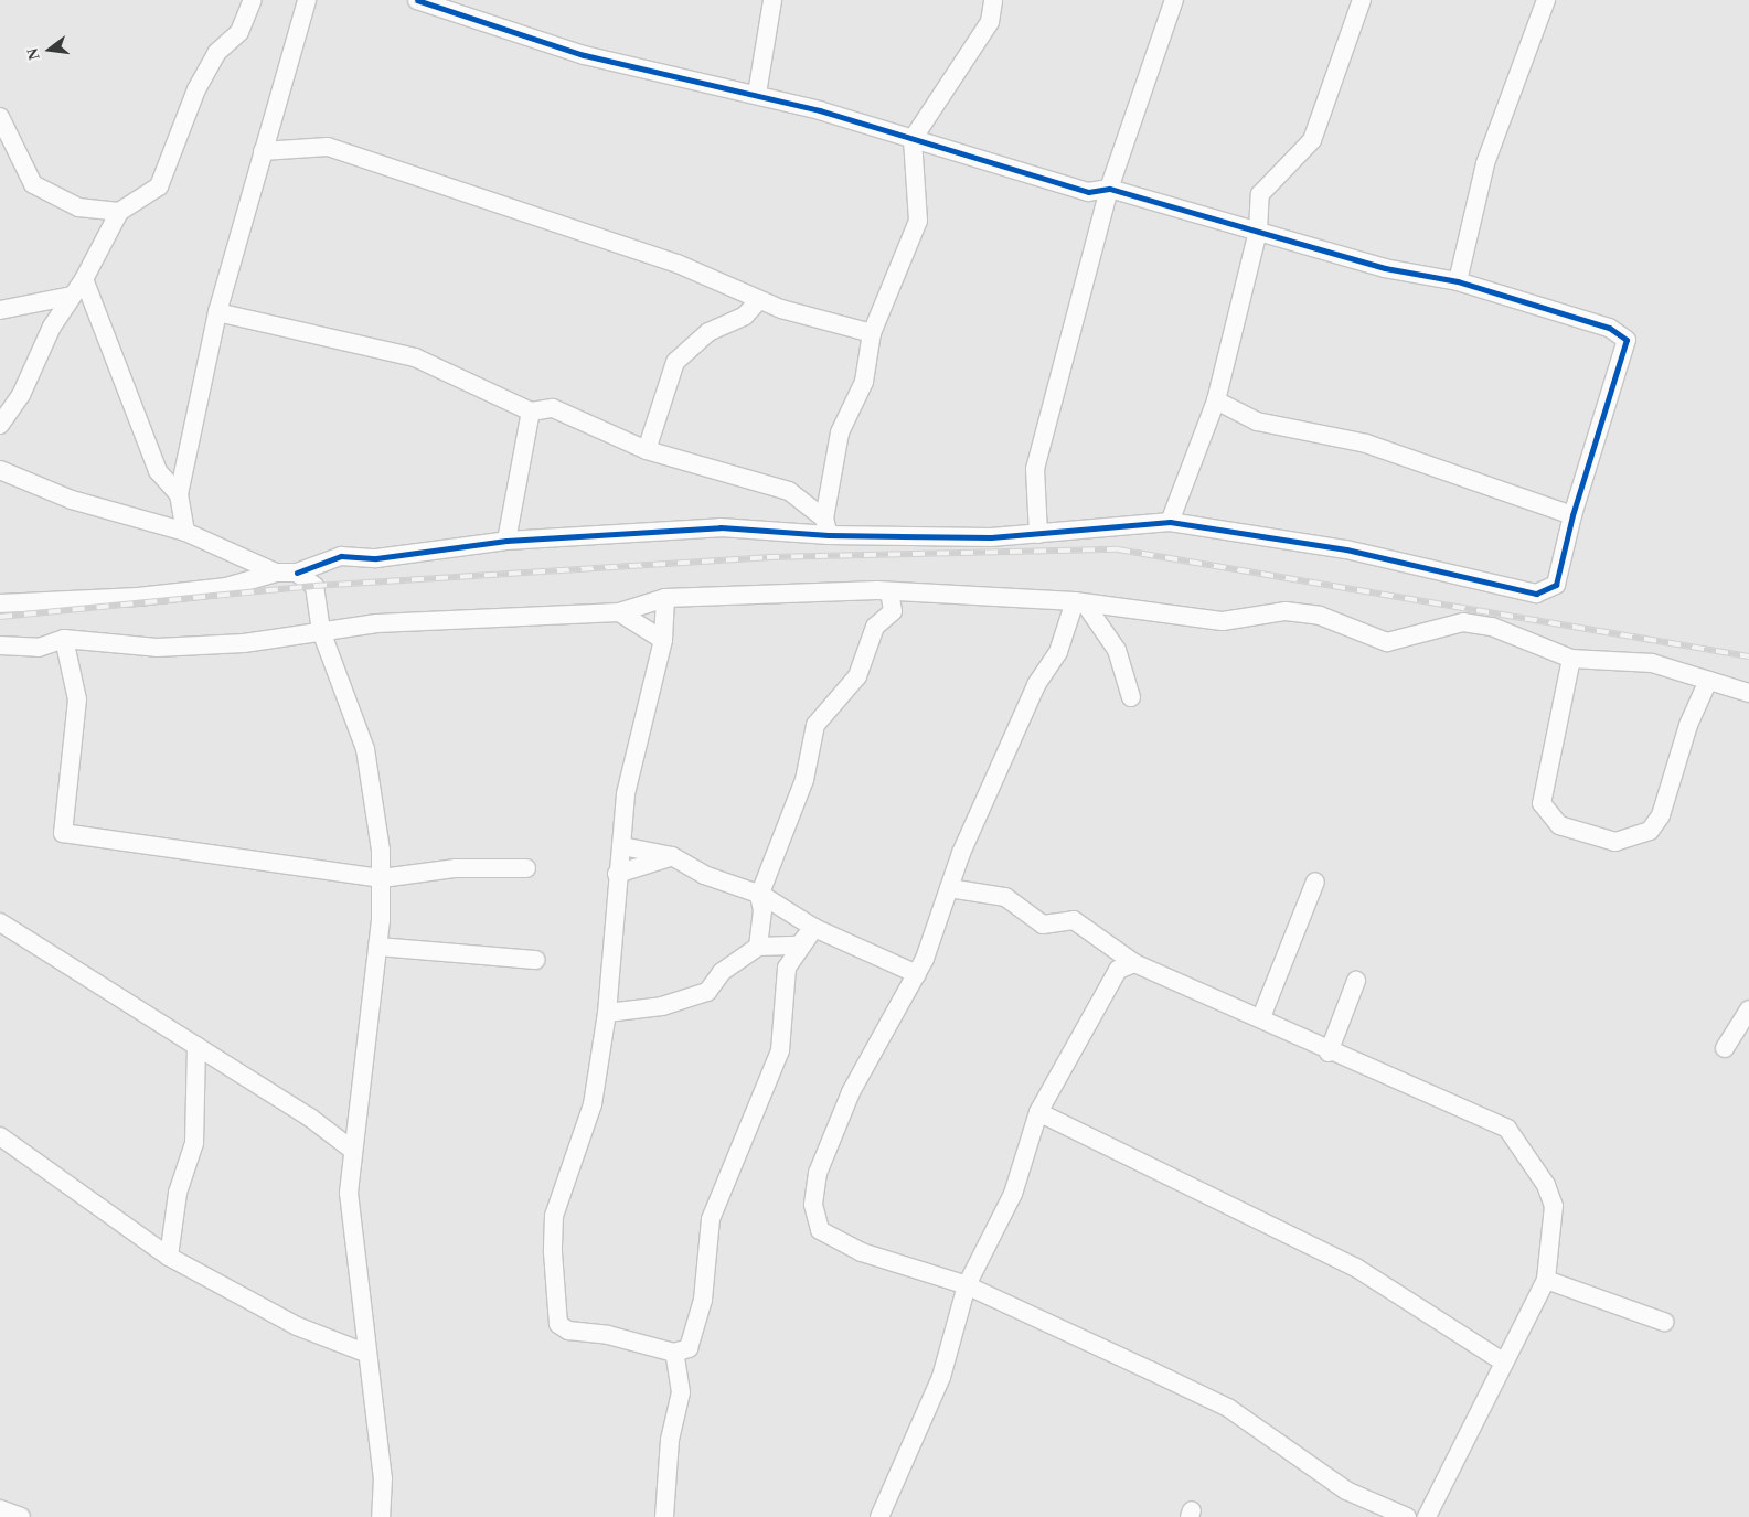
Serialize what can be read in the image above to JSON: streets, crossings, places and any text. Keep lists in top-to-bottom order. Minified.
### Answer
{"north":"left"}
